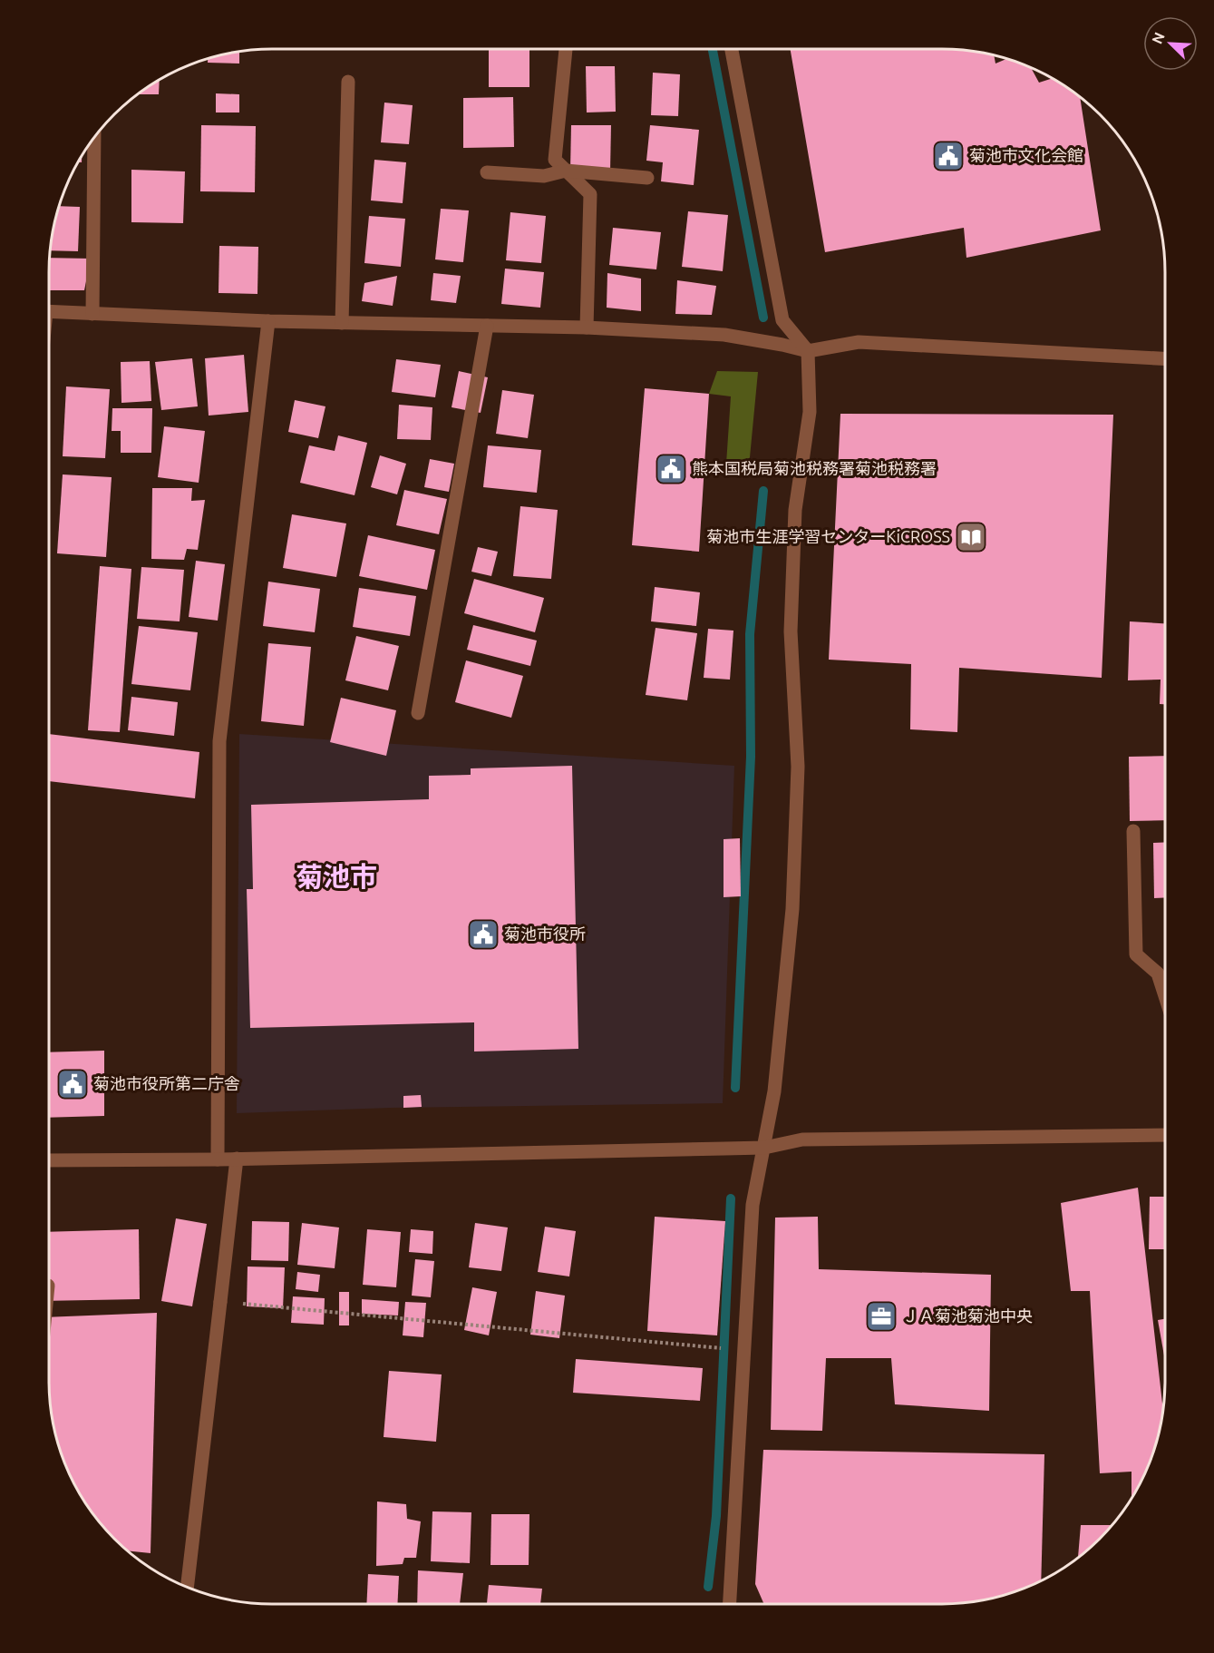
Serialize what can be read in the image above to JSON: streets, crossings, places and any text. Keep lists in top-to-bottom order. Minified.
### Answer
{"districts":["菊池市"],"places":{"public building":["菊池市文化会館","熊本国税局菊池税務署菊池税務署","菊池市役所","菊池市役所第二庁舎"],"library":["菊池市生涯学習センターKiCROSS"],"office":["ＪＡ菊池菊池中央"]},"north":"top left"}
